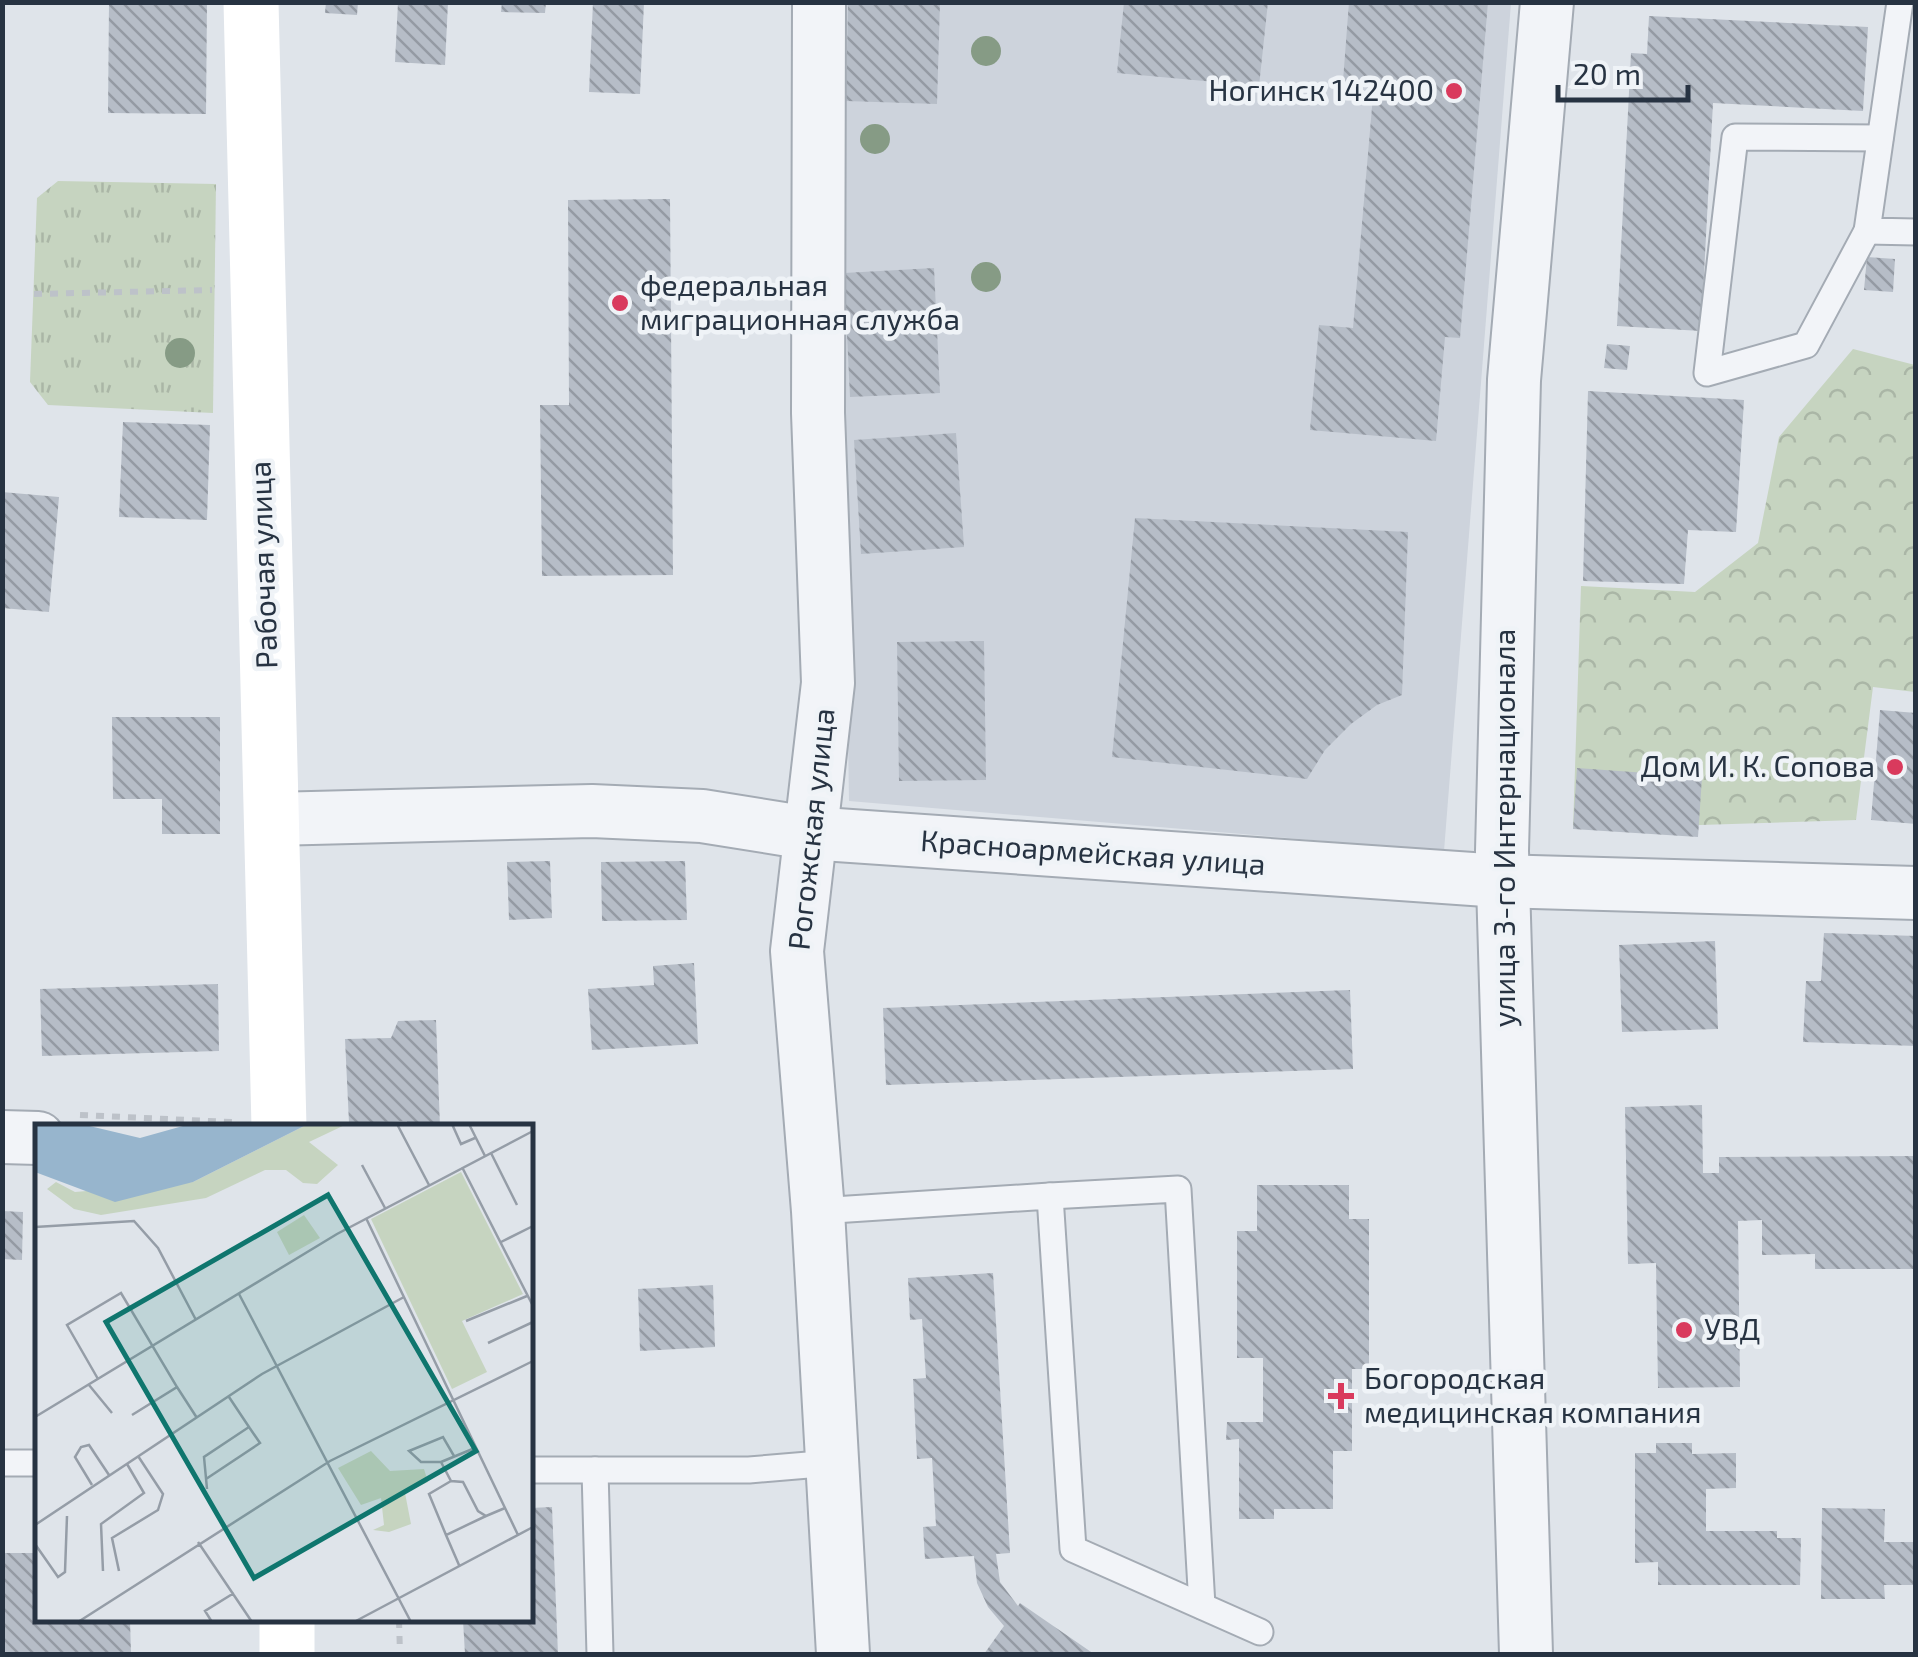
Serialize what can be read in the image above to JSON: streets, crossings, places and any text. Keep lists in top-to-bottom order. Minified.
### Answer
{"streets":{"main road":["Рабочая улица"],"street":["улица 3-го Интернационала","Рогожская улица","Красноармейская улица"]},"crossings":[["Рабочая улица","Красноармейская улица"],["улица 3-го Интернационала","Красноармейская улица"],["Рогожская улица","Красноармейская улица"]],"places":{"other":["Ногинск 142400","федеральная миграционная служба","Дом И. К. Сопова","УВД"],"health":["Богородская медицинская компания"]},"scale_bar":"20 m"}
